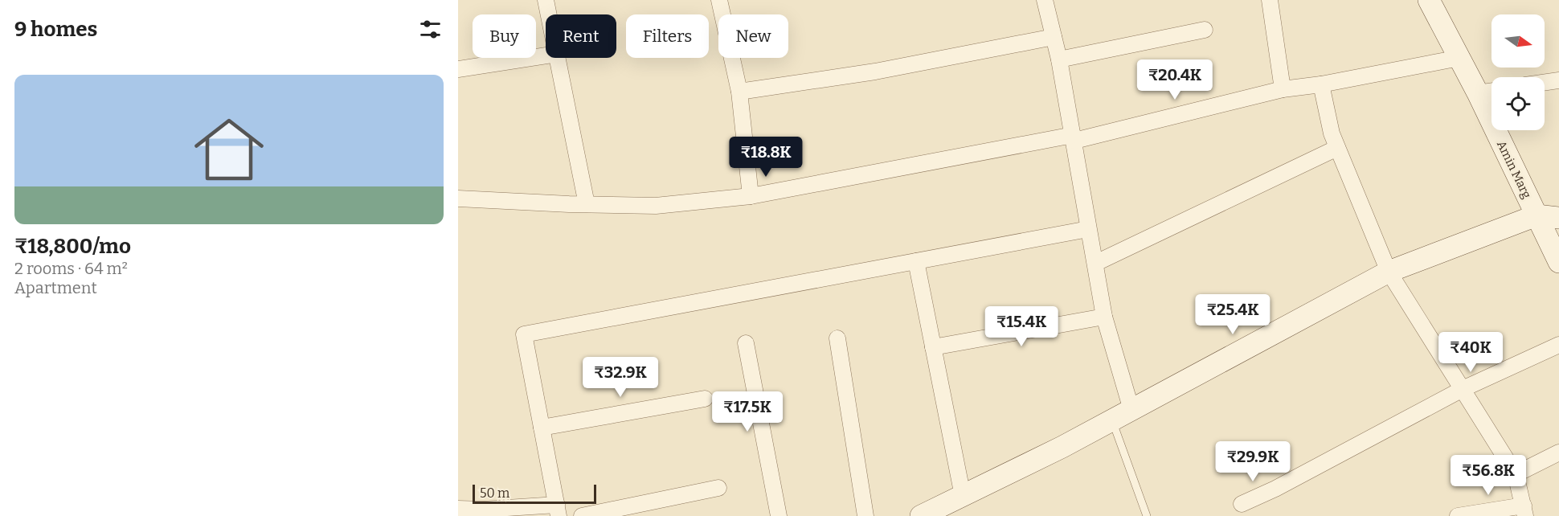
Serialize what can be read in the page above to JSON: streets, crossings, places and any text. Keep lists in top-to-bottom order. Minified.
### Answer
{"streets":{"main road":["Amin Marg"]},"scale_bar":"50 m","north":"right","page":{"heading":"9 homes","chip":["Buy","Rent","Filters","New"],"list":[{"name":"₹18,800/mo","note":"2 rooms · 64 m² · Apartment"}],"price":["₹20.4K","₹18.8K","₹25.4K","₹15.4K","₹40K","₹32.9K","₹17.5K","₹29.9K","₹56.8K"],"scale":"50 m"}}
